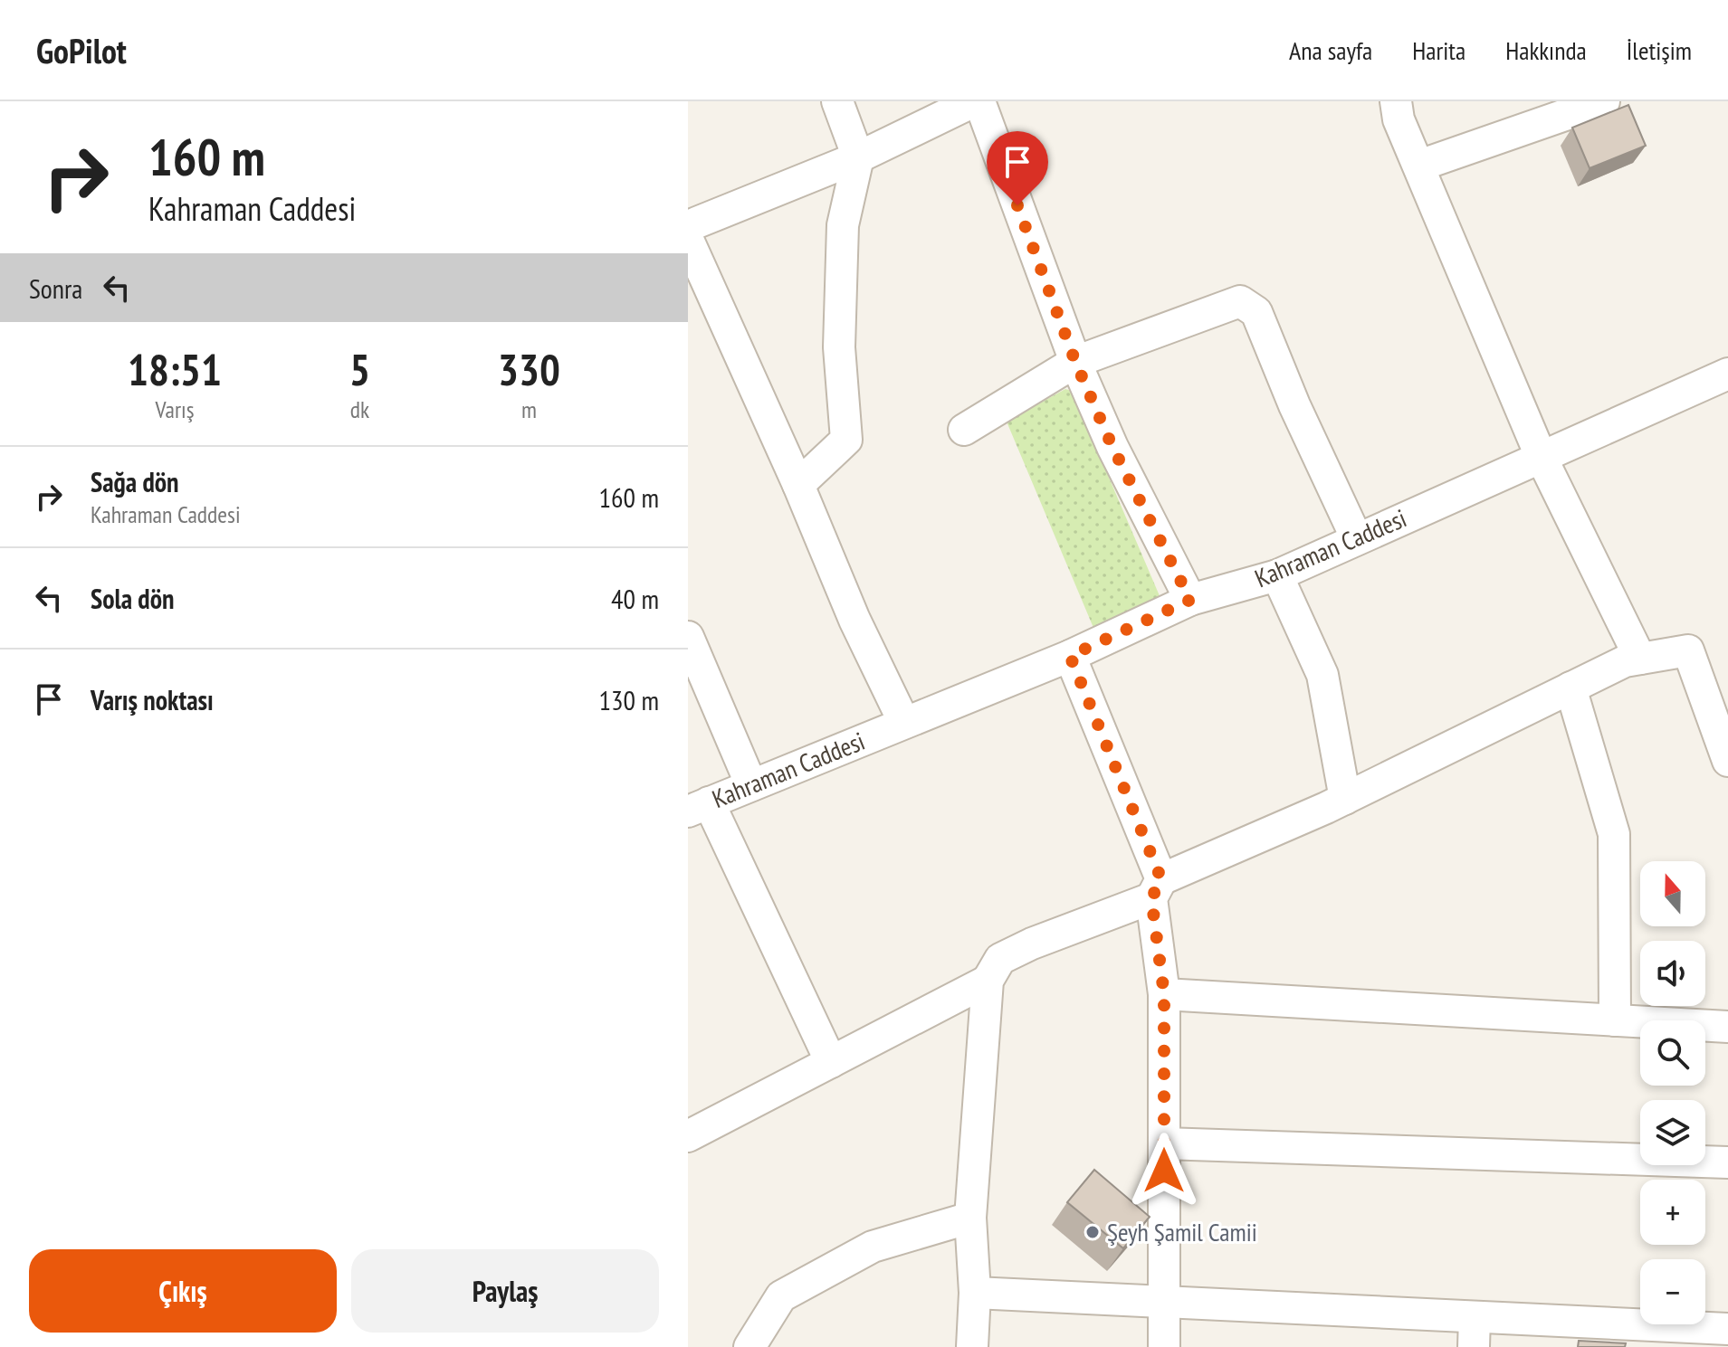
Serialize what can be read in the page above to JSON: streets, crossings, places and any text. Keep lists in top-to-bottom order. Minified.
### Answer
{"streets":{"street":["Kahraman Caddesi"]},"places":["Şeyh Şamil Camii"],"north":"top","page":{"header":"GoPilot","nav":["Ana sayfa","Harita","Hakkında","İletişim"],"turn":["160 m","Kahraman Caddesi"],"then":"Sonra","eta":["18:51","Varış","5","dk","330","m"],"list":[{"name":"Sağa dön","note":"Kahraman Caddesi","value":"160 m"},{"name":"Sola dön","value":"40 m"},{"name":"Varış noktası","value":"130 m"}],"map_buttons":["+","−"],"buttons":["Çıkış","Paylaş"]}}
